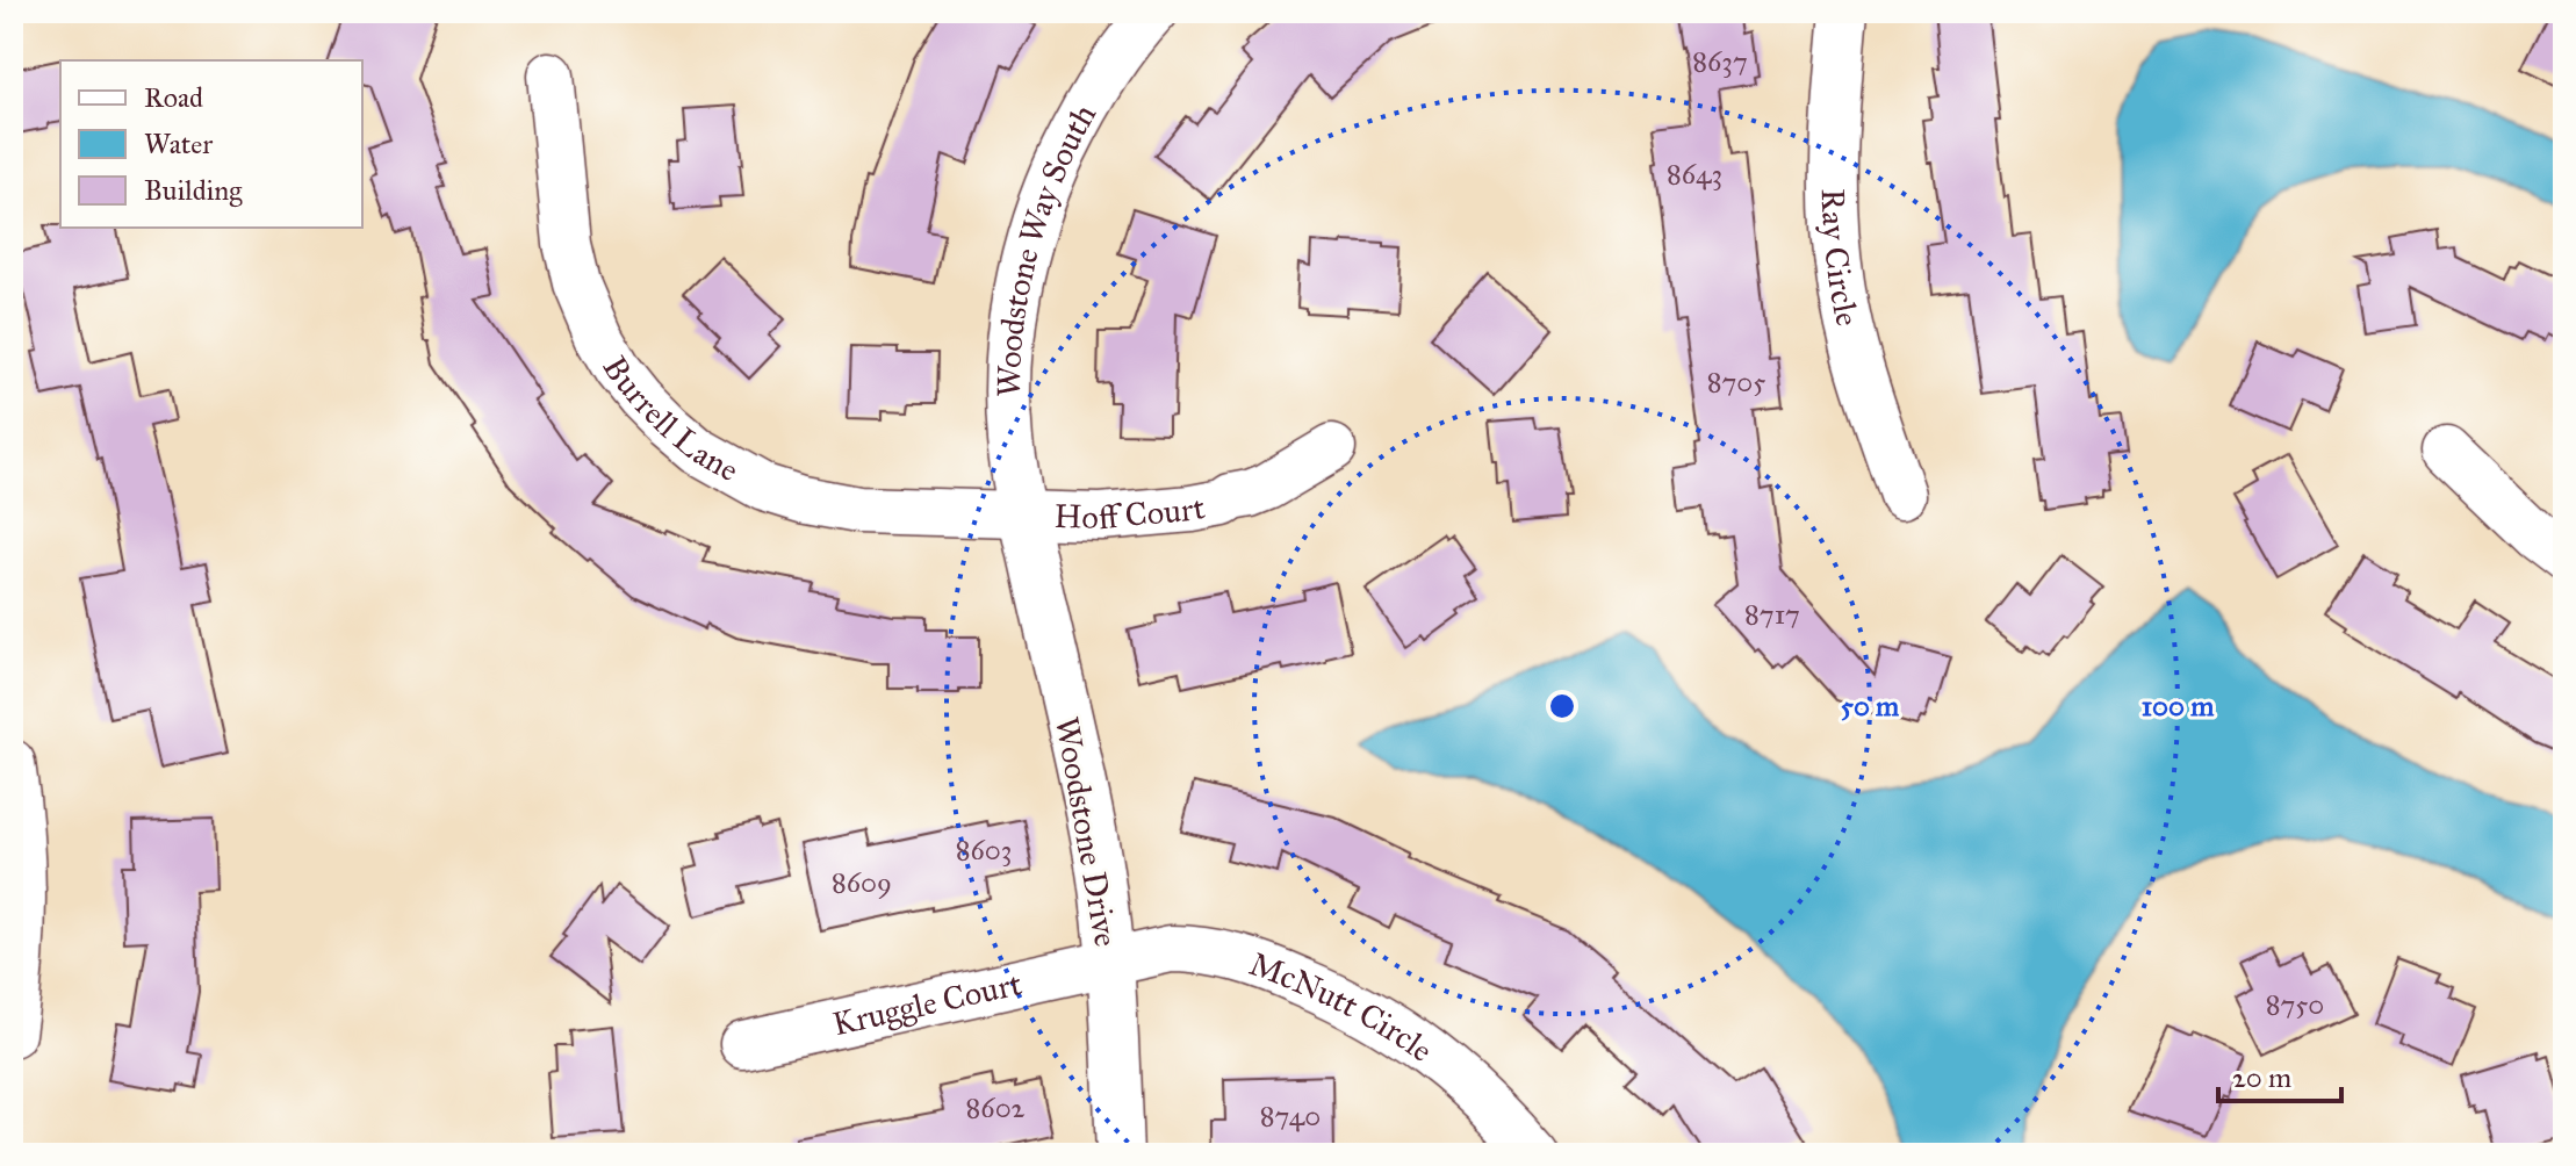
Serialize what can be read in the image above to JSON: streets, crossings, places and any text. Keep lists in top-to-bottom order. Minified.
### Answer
{"streets":{"street":["Woodstone Way South","Ray Circle","Burrell Lane","Hoff Court","Woodstone Drive","Kruggle Court","McNutt Circle"]},"crossings":[["Woodstone Way South","Burrell Lane"],["Woodstone Way South","Hoff Court"],["Woodstone Way South","Woodstone Drive"],["Burrell Lane","Hoff Court"],["Burrell Lane","Woodstone Drive"],["Hoff Court","Woodstone Drive"],["Woodstone Drive","Kruggle Court"],["Woodstone Drive","McNutt Circle"],["Kruggle Court","McNutt Circle"]],"house_numbers":["8637","8643","8705","8717","8603","8609","8750","8602","8740"],"legend":["Road","Water","Building"],"scale_bar":"20 m","rings":["50 m","100 m"]}
